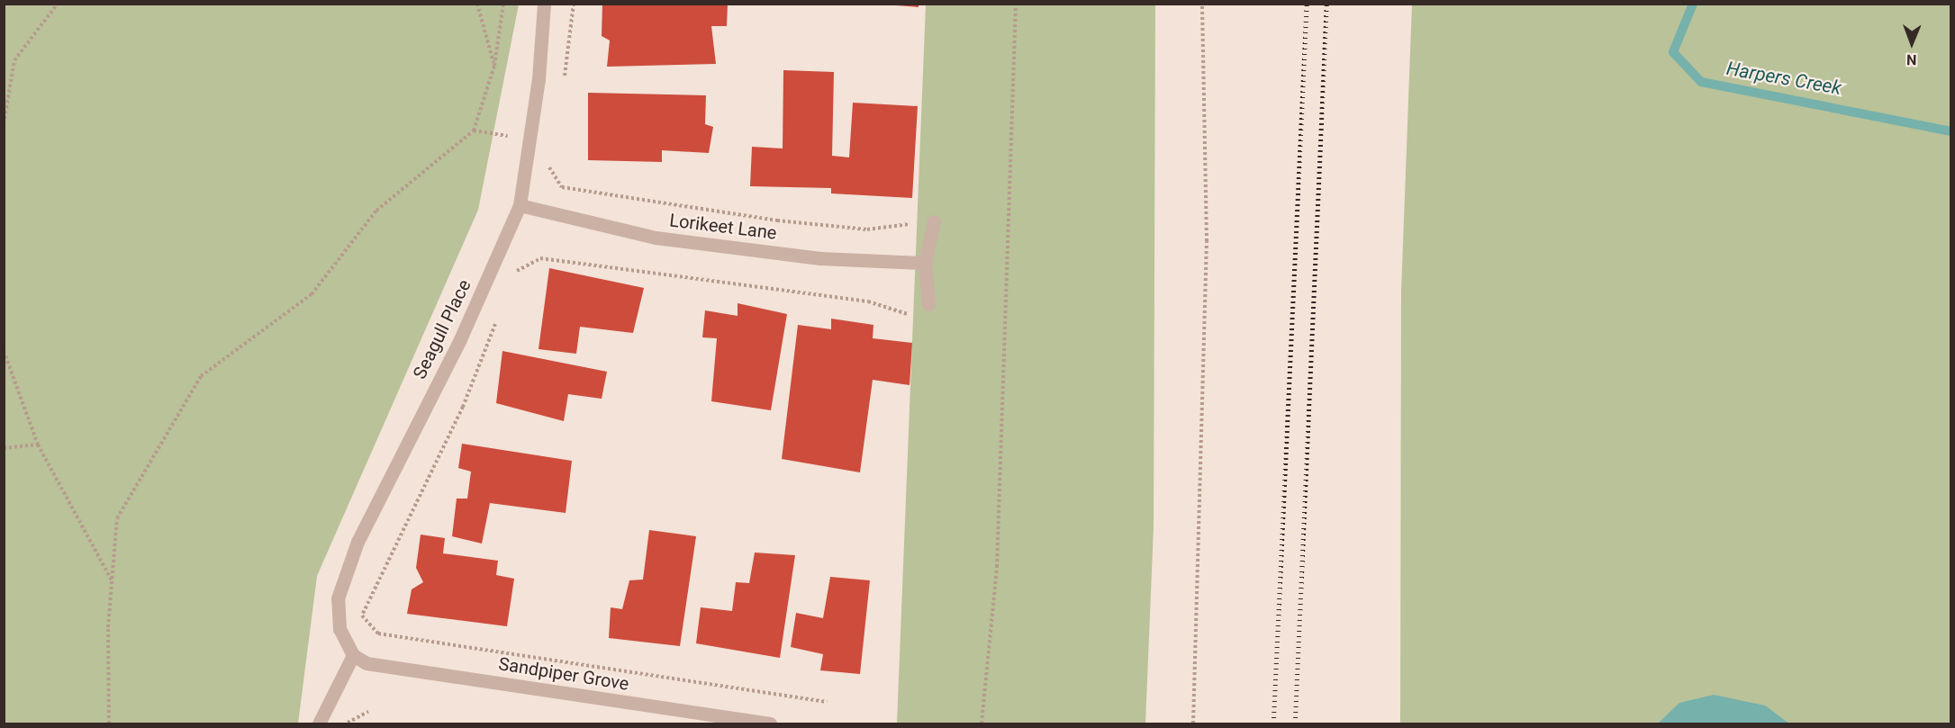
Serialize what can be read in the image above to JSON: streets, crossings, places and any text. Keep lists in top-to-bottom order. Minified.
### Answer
{"streets":{"street":["Lorikeet Lane","Seagull Place","Sandpiper Grove"]},"crossings":[["Lorikeet Lane","Seagull Place"],["Seagull Place","Sandpiper Grove"]],"water":["Harpers Creek"],"north":"bottom"}
